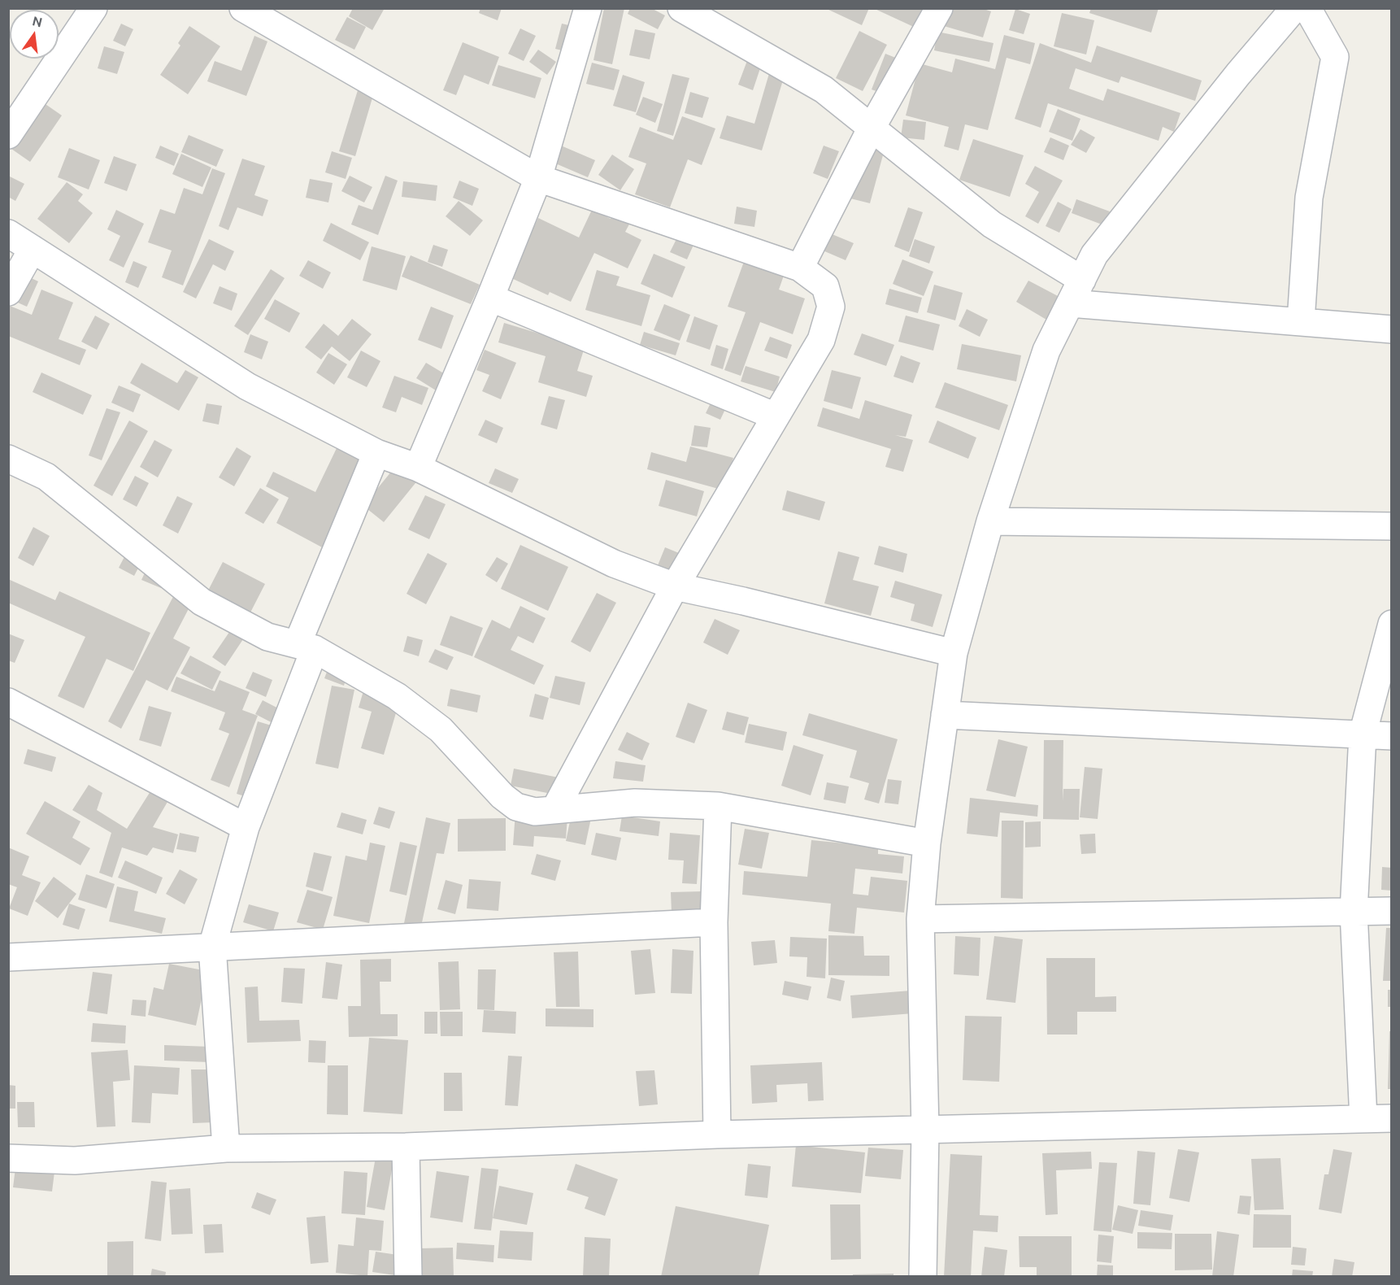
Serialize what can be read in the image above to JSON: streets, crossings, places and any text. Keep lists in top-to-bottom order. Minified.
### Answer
{"north":"top"}
